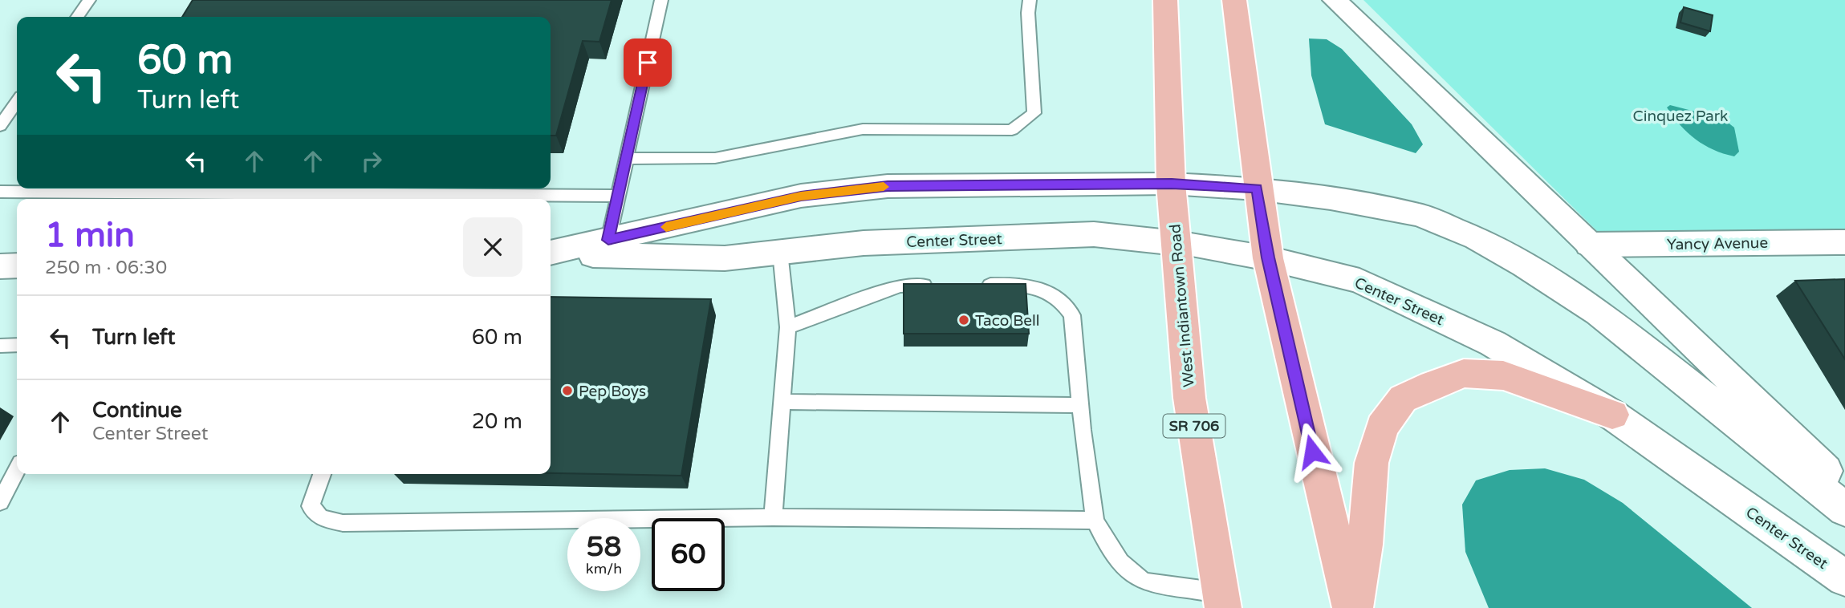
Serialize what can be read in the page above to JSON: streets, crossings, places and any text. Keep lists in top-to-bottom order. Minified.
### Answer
{"streets":{"main road":["West Indiantown Road","SR 706"],"street":["Center Street","Yancy Avenue"]},"crossings":[["Center Street","West Indiantown Road"]],"parks":["Cinquez Park"],"places":["Taco Bell","Pep Boys"],"page":{"turn":["60 m","Turn left"],"heading":["1 min","250 m · 06:30"],"list":[{"name":"Turn left","value":"60 m"},{"name":"Continue","note":"Center Street","value":"20 m"}],"speed":"58 km/h","limit":"60"}}
